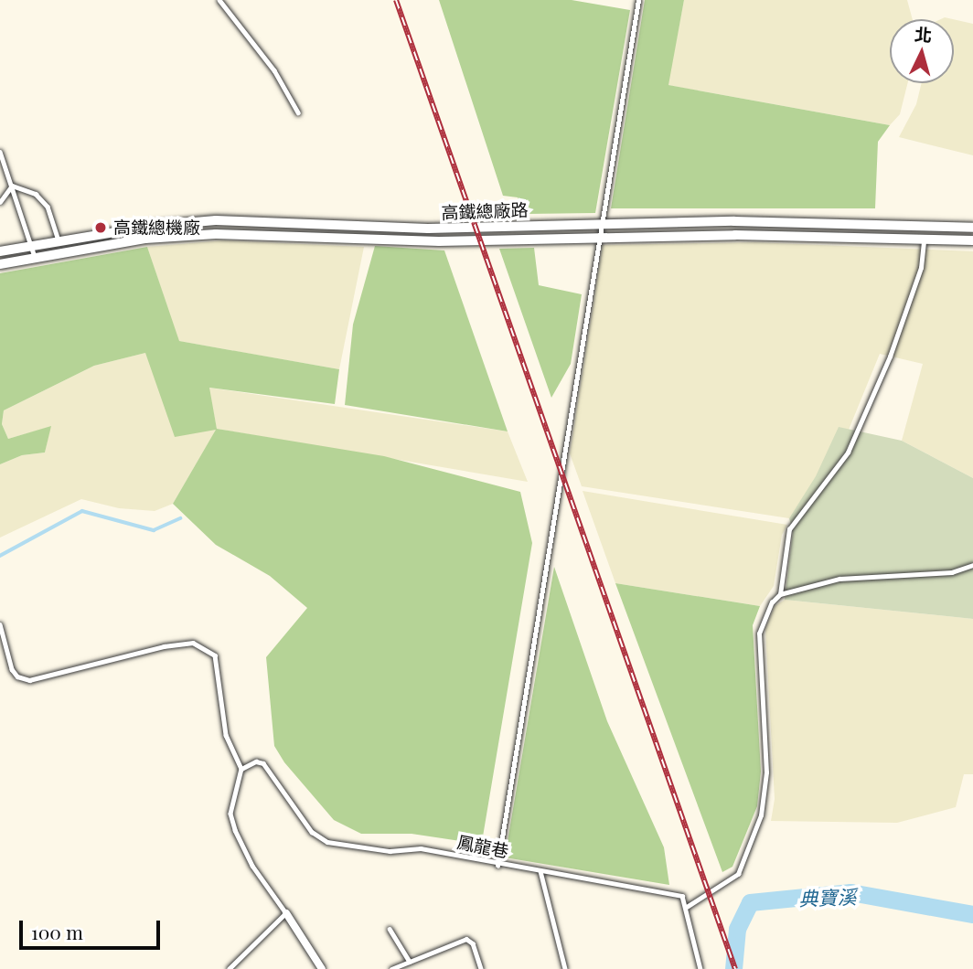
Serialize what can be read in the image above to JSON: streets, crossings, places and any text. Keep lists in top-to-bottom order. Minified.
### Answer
{"streets":{"street":["高鐵總廠路"],"lane":["鳳龍巷"]},"water":["典寶溪"],"places":["高鐵總機廠"],"scale_bar":"100 m","north":"top"}
